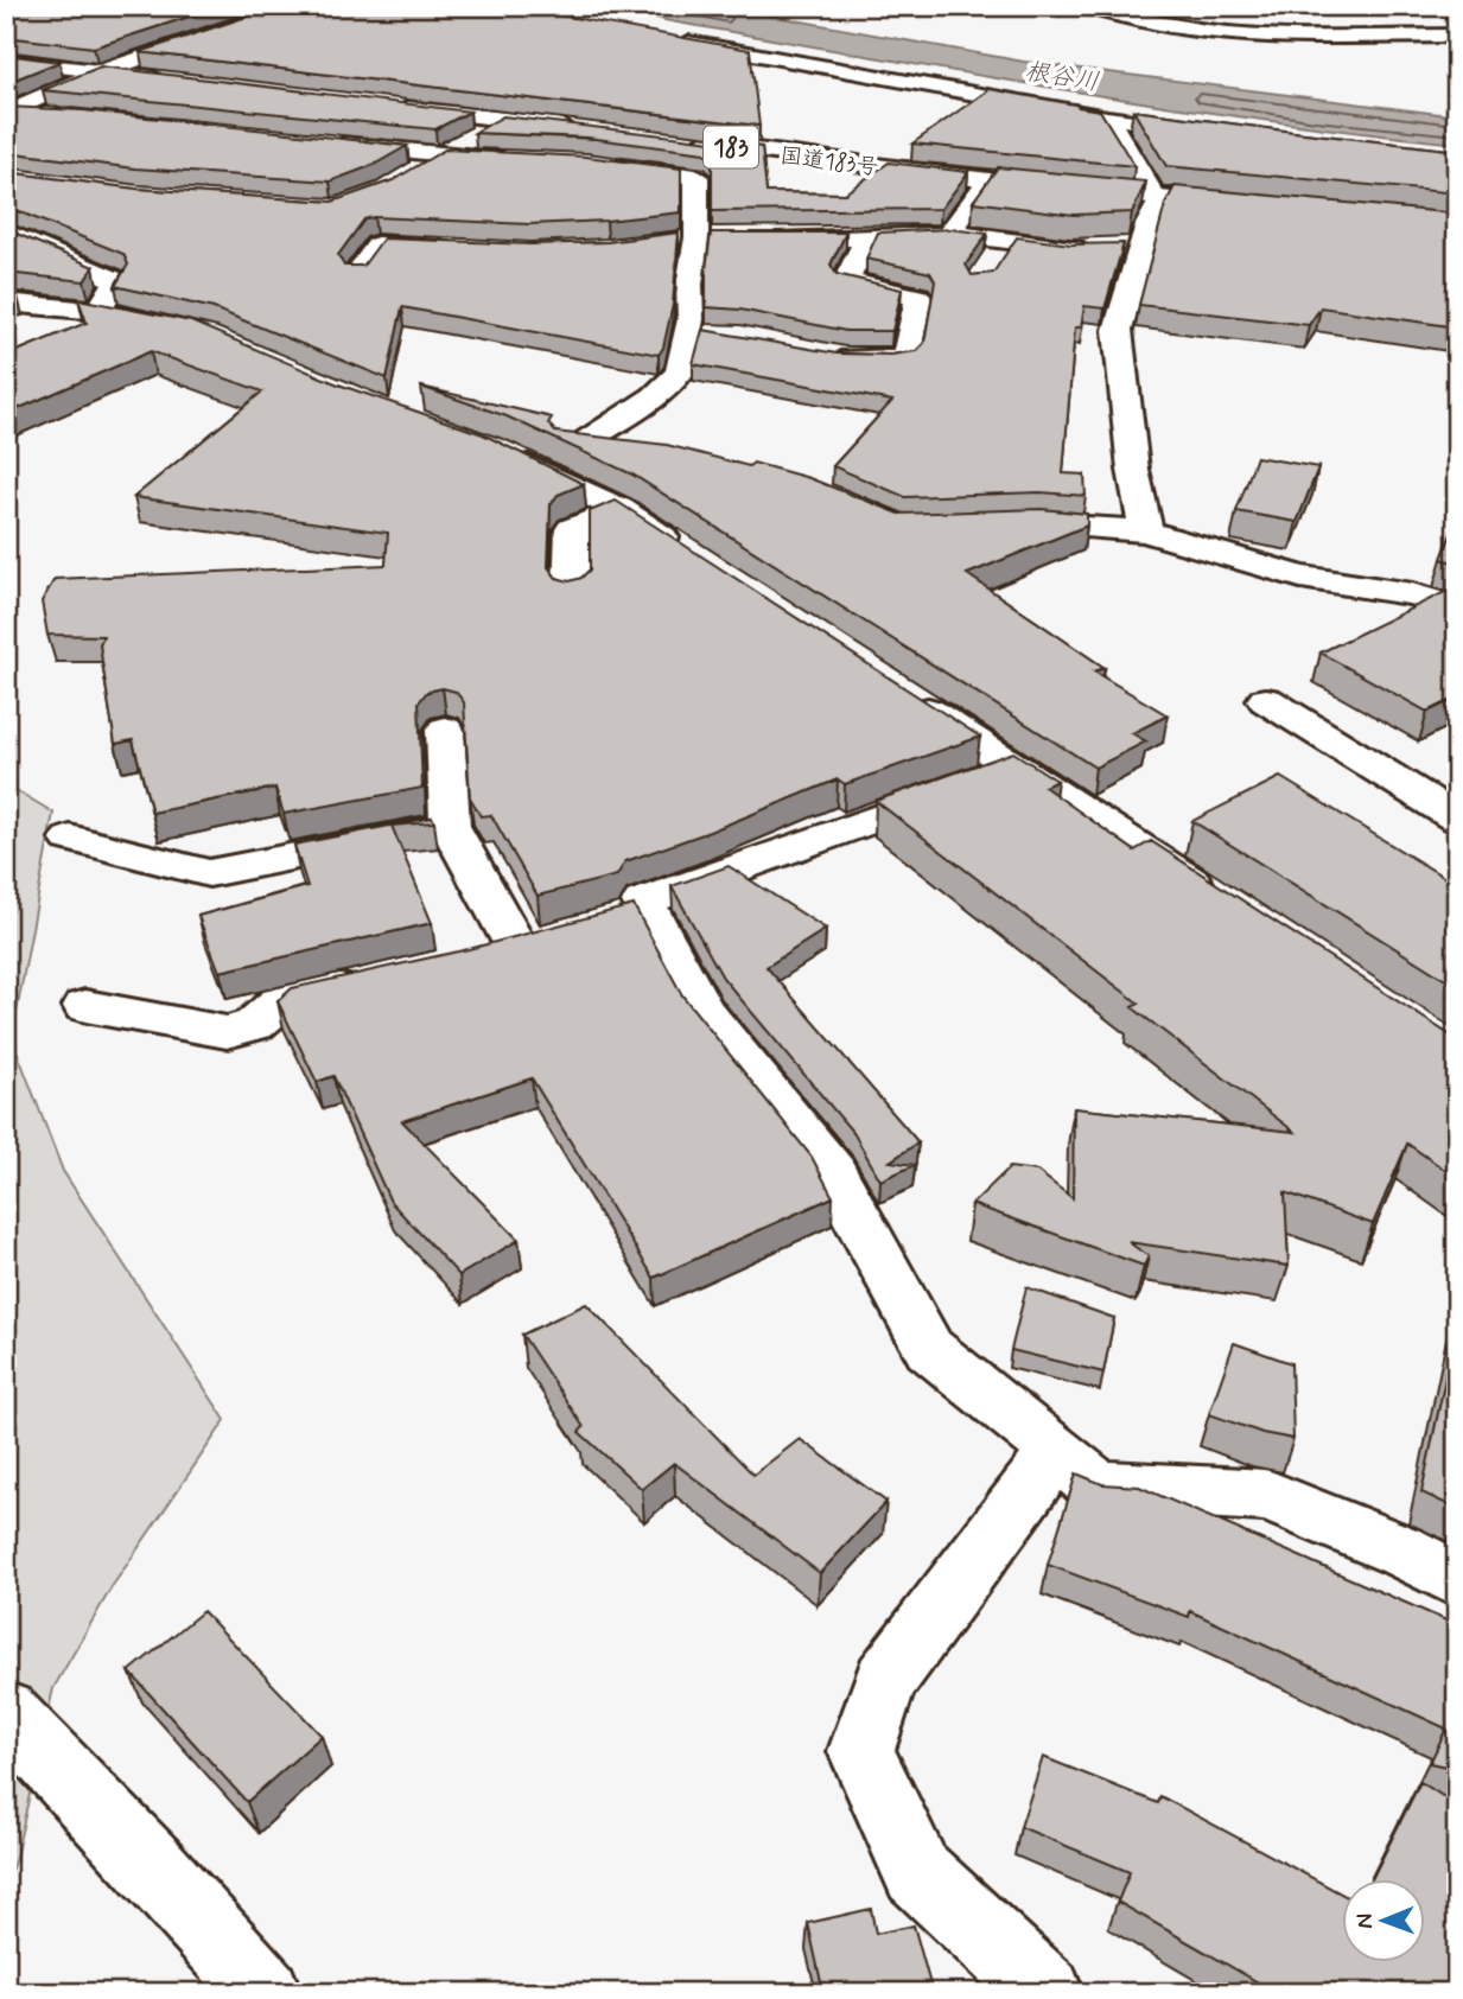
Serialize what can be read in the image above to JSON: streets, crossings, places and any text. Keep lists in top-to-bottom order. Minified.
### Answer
{"streets":{"main road":["183","国道183号"]},"water":["根谷川"],"north":"left"}
